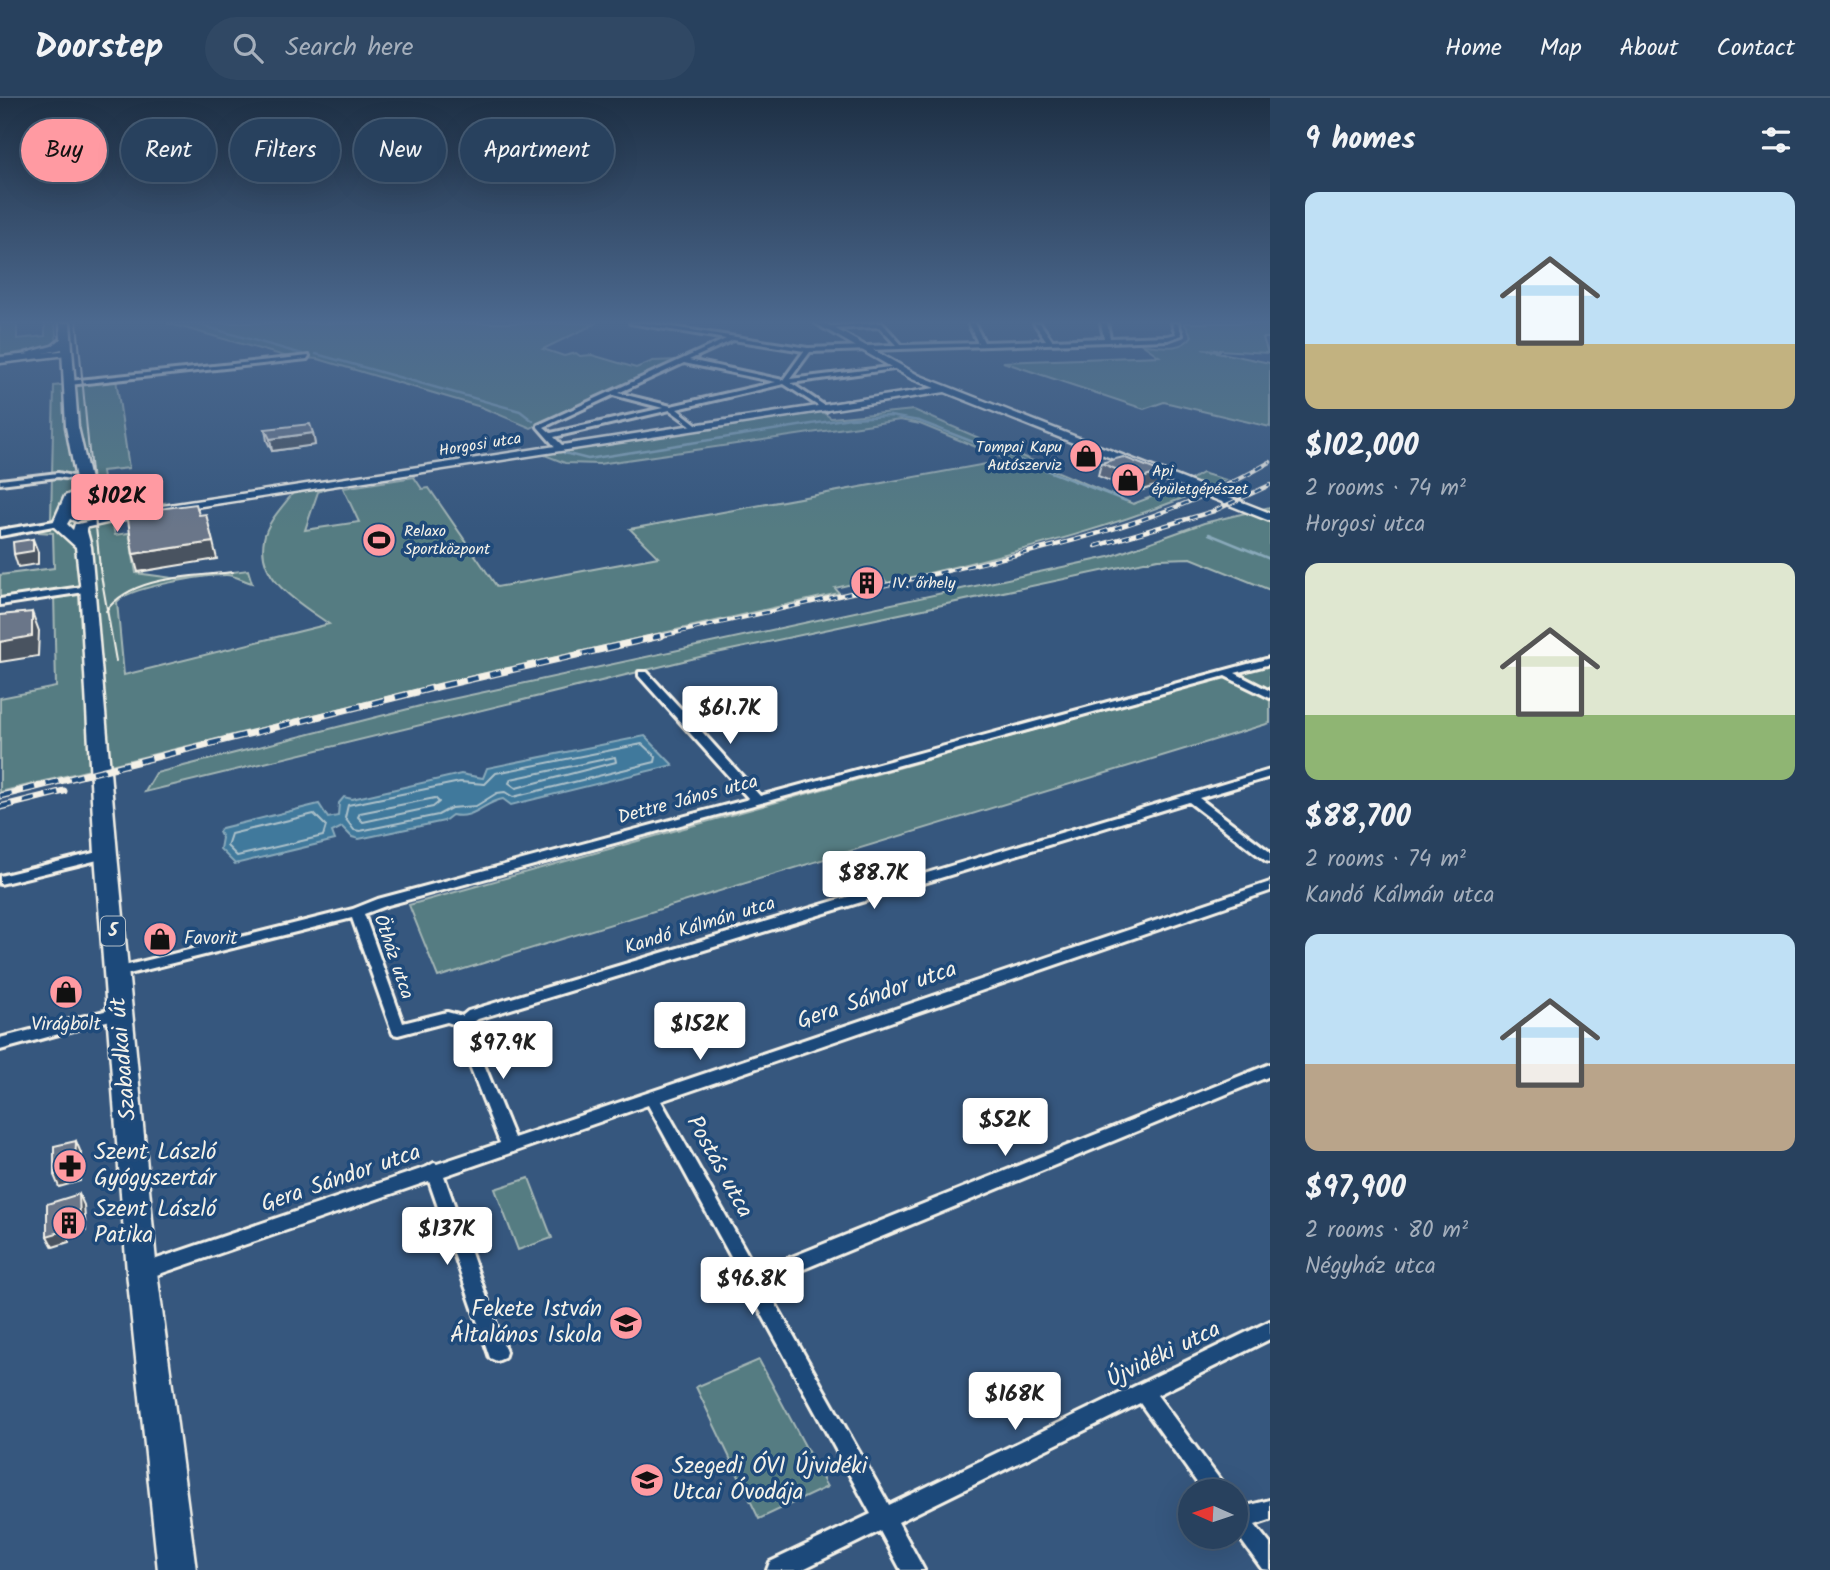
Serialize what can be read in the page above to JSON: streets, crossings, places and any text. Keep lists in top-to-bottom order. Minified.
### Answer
{"streets":{"main road":["5","Szabadkai út"],"street":["Horgosi utca","Dettre János utca","Kandó Kálmán utca","Ötház utca","Gera Sándor utca","Postás utca","Újvidéki utca"]},"crossings":[["Horgosi utca","Szabadkai út"],["Dettre János utca","Ötház utca"],["Dettre János utca","Szabadkai út"],["Kandó Kálmán utca","Ötház utca"],["Gera Sándor utca","Szabadkai út"],["Gera Sándor utca","Postás utca"],["Postás utca","Újvidéki utca"]],"places":{"shop":["Tompai Kapu Autószerviz","Api épületgépészet","Favorit","Virágbolt"],"sports":["Relaxo Sportközpont"],"building":["IV. őrhely","Szent László Patika"],"pharmacy":["Szent László Gyógyszertár"],"school or university":["Fekete István Általános Iskola","Szegedi ÓVI Újvidéki Utcai Óvodája"]},"north":"left","page":{"header":"Doorstep","search":"Search here","nav":["Home","Map","About","Contact"],"heading":"9 homes","chip":["Buy","Rent","Filters","New","Apartment"],"list":[{"name":"$102,000","note":"2 rooms · 74 m² · Horgosi utca"},{"name":"$88,700","note":"2 rooms · 74 m² · Kandó Kálmán utca"},{"name":"$97,900","note":"2 rooms · 80 m² · Négyház utca"}],"price":["$102K","$61.7K","$88.7K","$152K","$97.9K","$52K","$137K","$96.8K","$168K"]}}
